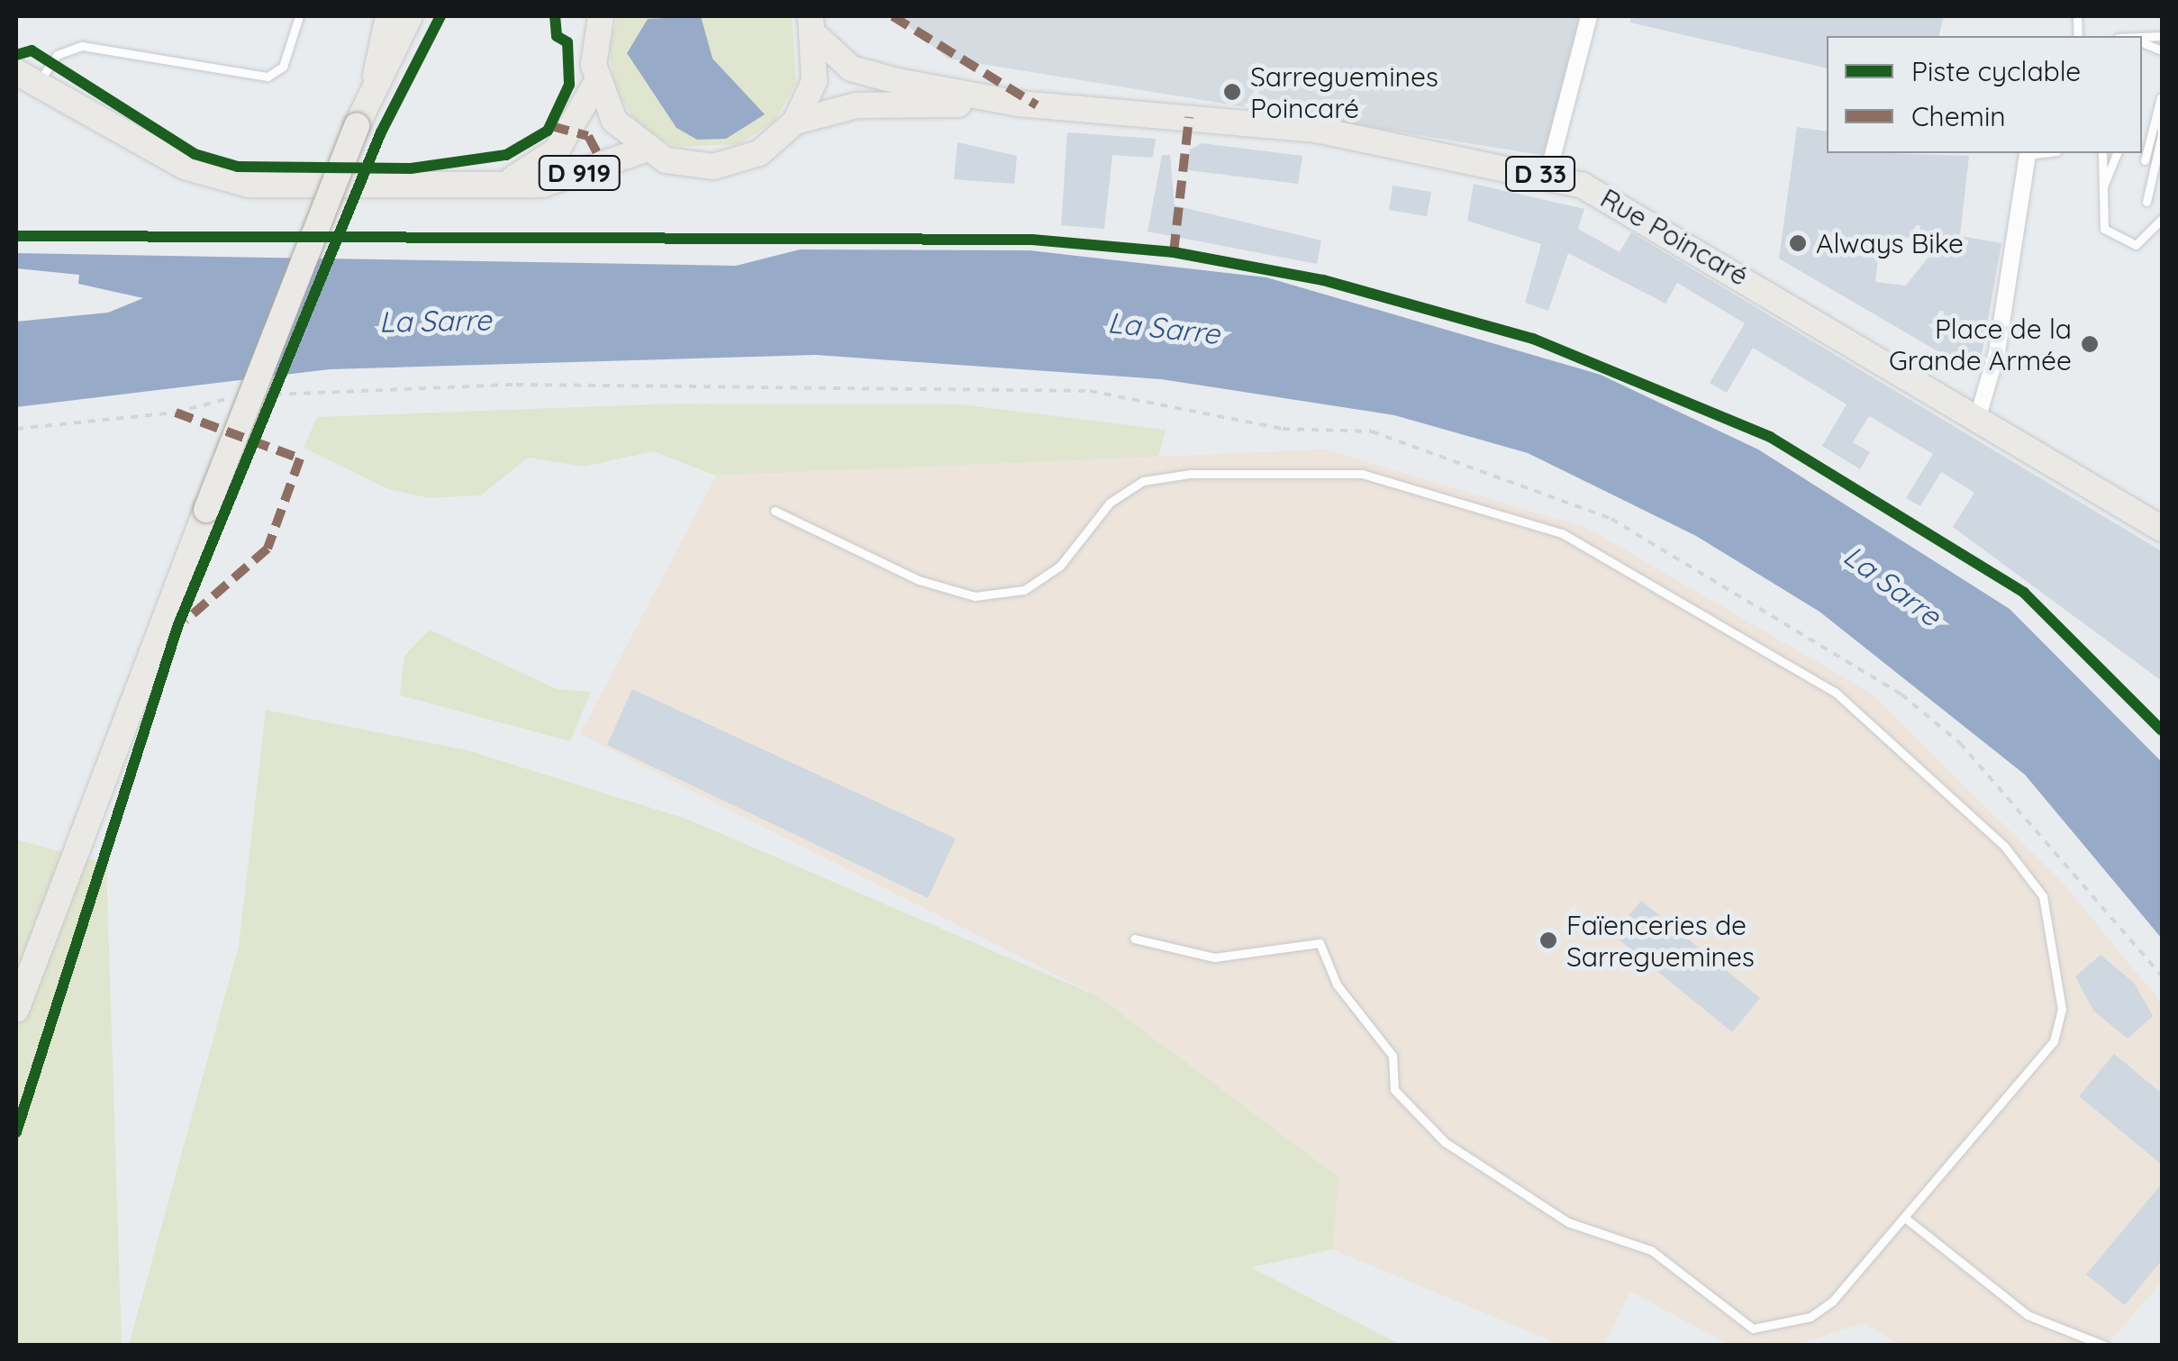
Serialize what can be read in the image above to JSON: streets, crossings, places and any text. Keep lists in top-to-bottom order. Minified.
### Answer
{"streets":{"main road":["D 919","D 33","Rue Poincaré"]},"water":["La Sarre"],"places":["Sarreguemines Poincaré","Always Bike","Place de la Grande Armée","Faïenceries de Sarreguemines"],"legend":["Piste cyclable","Chemin"]}
